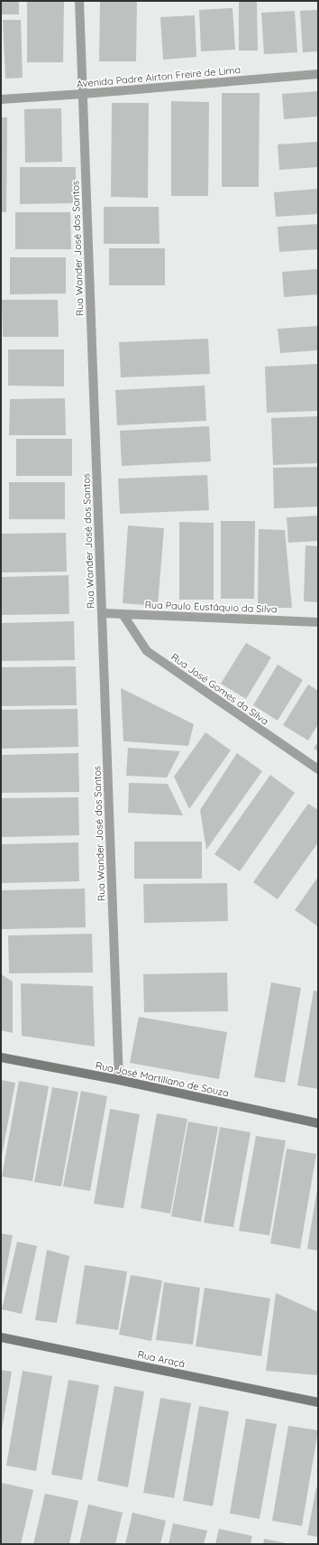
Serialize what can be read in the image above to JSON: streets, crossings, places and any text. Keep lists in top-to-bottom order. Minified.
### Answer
{"streets":{"street":["Avenida Padre Airton Freire de Lima","Rua Wander José dos Santos","Rua Paulo Eustáquio da Silva","Rua José Gomes da Silva","Rua José Martiliano de Souza","Rua Araçá"]},"crossings":[["Avenida Padre Airton Freire de Lima","Rua Wander José dos Santos"],["Rua Wander José dos Santos","Rua Paulo Eustáquio da Silva"],["Rua Wander José dos Santos","Rua José Martiliano de Souza"],["Rua Paulo Eustáquio da Silva","Rua José Gomes da Silva"]]}
